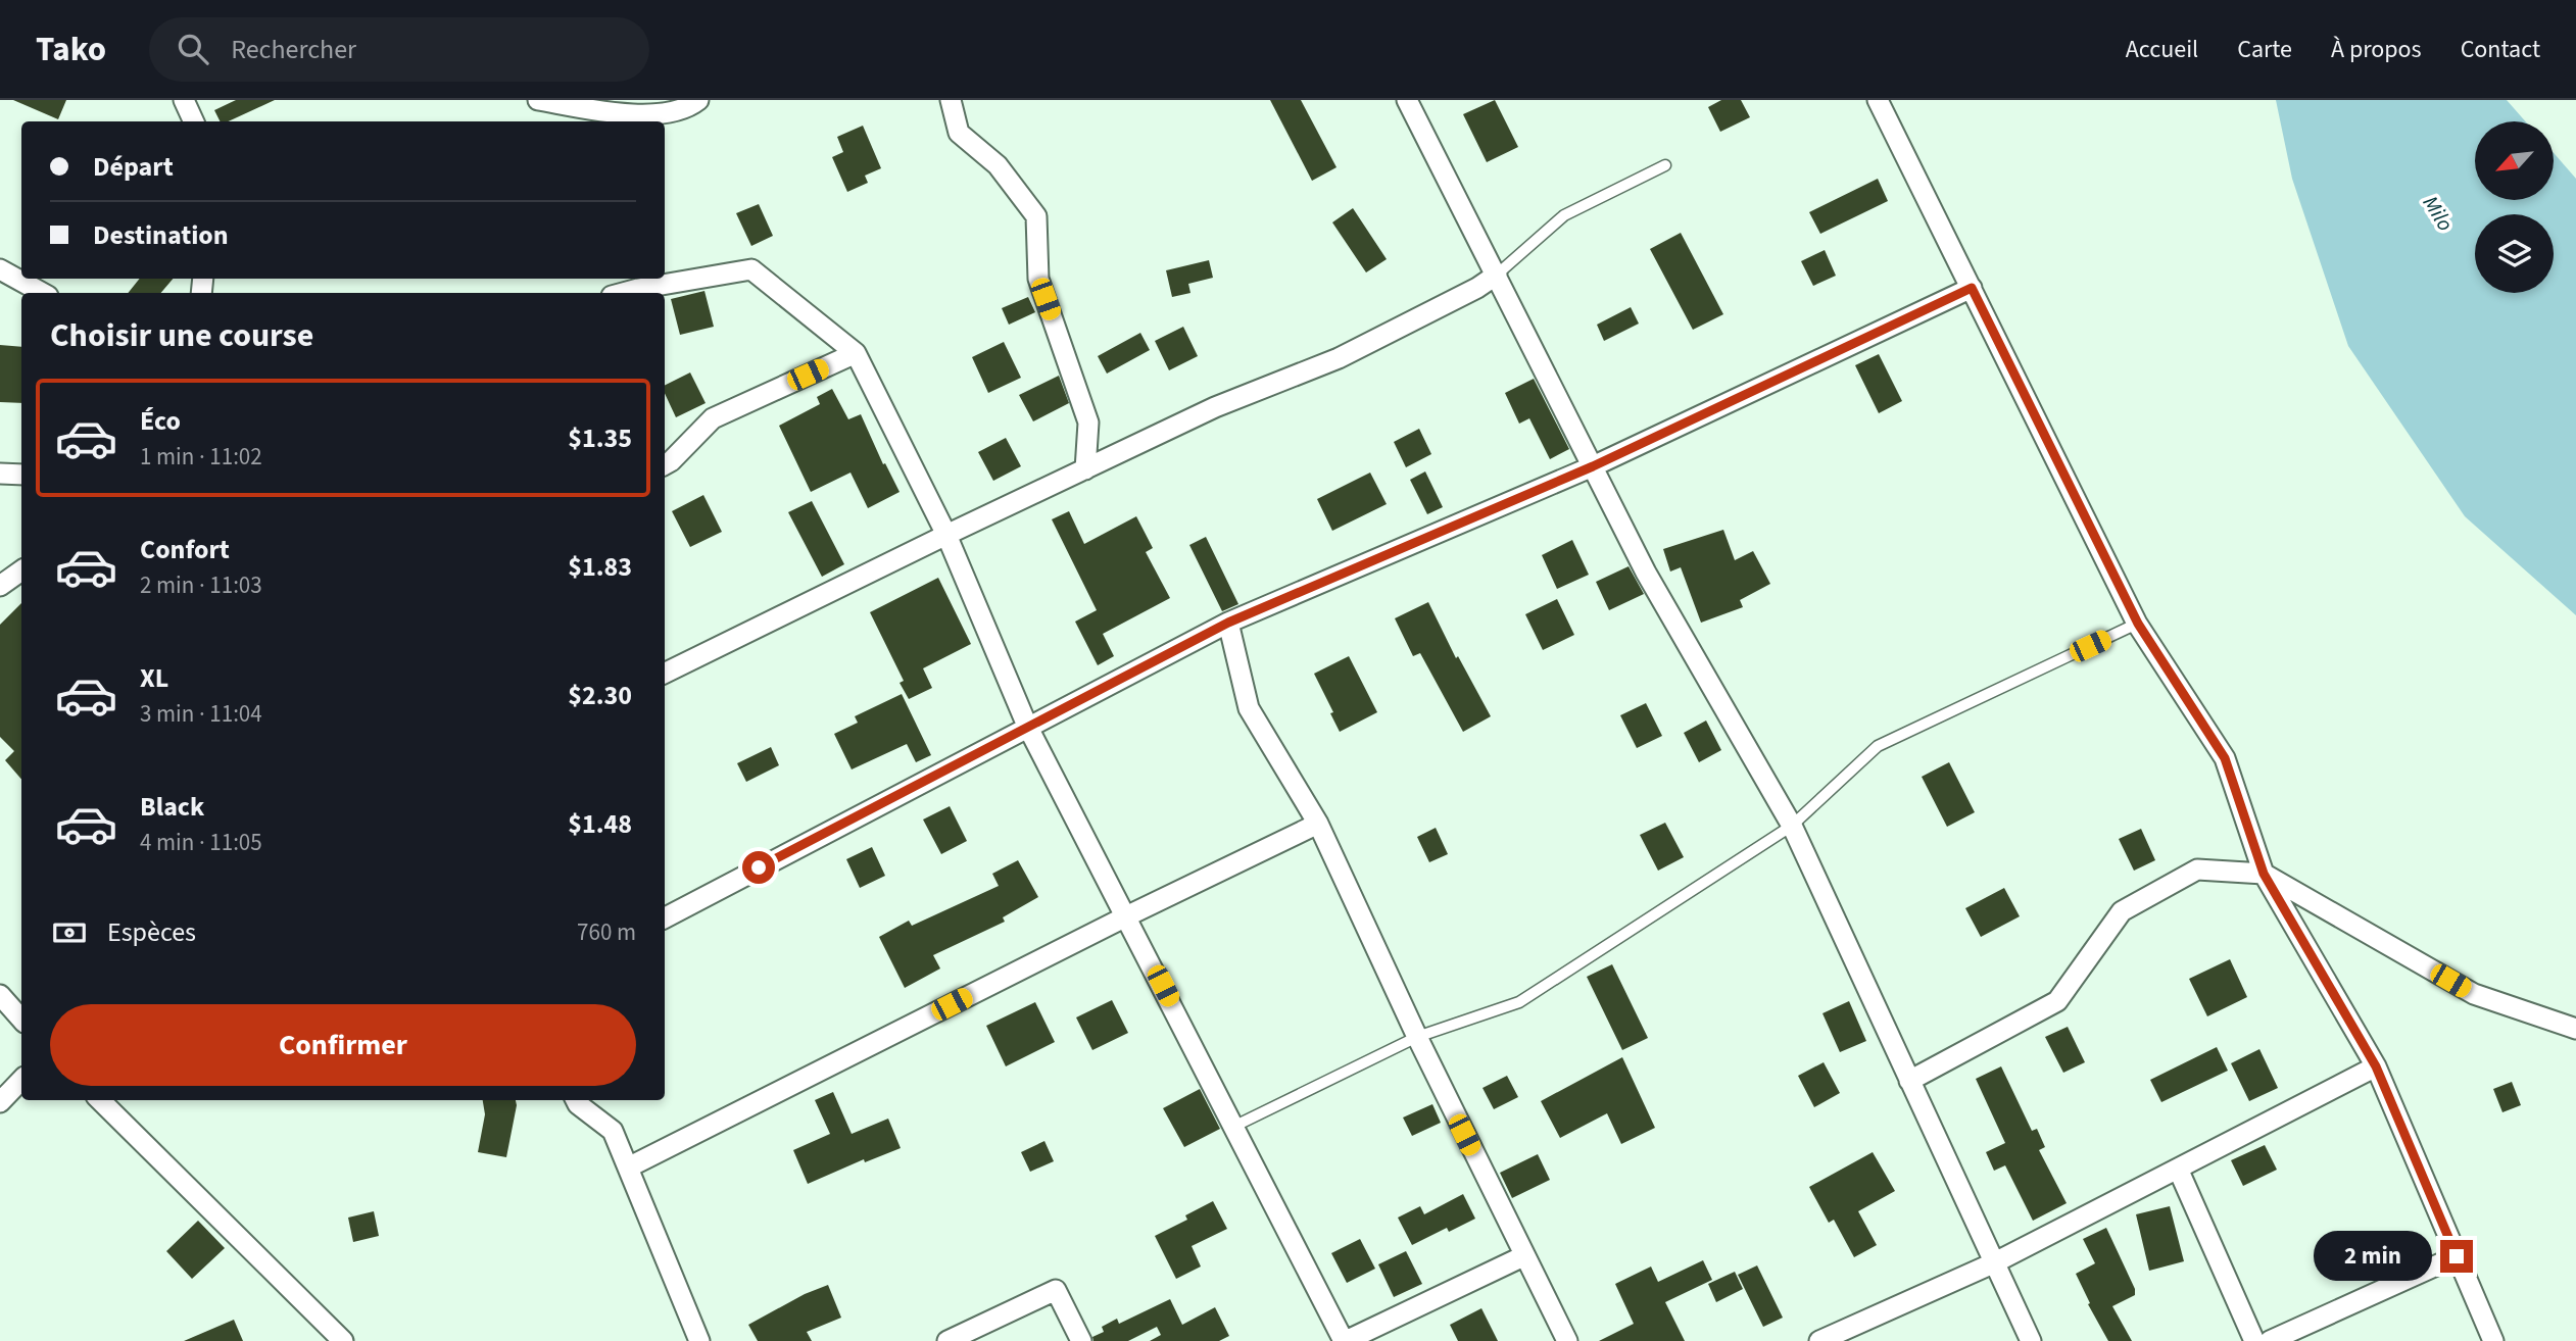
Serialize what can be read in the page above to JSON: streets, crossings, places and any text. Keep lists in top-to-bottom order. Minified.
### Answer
{"water":["Milo"],"north":"bottom left","page":{"header":"Tako","search":"Rechercher","nav":["Accueil","Carte","À propos","Contact"],"banner":["Départ","Destination"],"heading":"Choisir une course","list":[{"name":"Éco","note":"1 min · 11:02","value":"$1.35"},{"name":"Confort","note":"2 min · 11:03","value":"$1.83"},{"name":"XL","note":"3 min · 11:04","value":"$2.30"},{"name":"Black","note":"4 min · 11:05","value":"$1.48"}],"pay":["Espèces","760 m"],"buttons":"Confirmer","bubble":"2 min"}}
